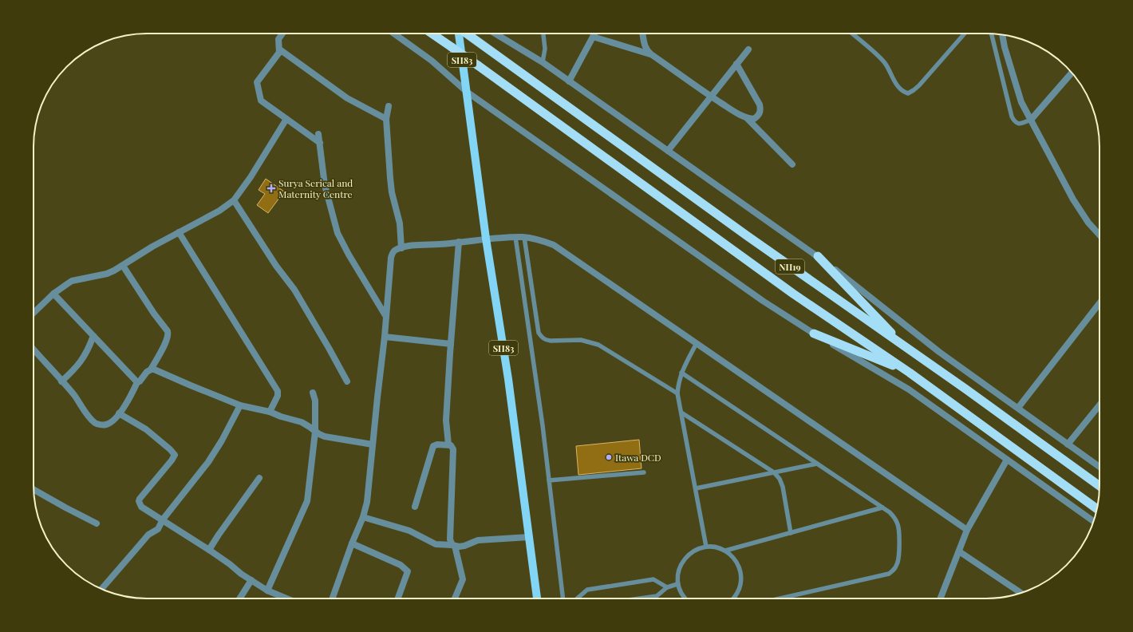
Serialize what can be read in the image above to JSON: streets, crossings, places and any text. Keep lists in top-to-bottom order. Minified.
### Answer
{"streets":{"highway":["NH19"],"main road":["SH83"]},"places":{"health":["Surya Serical and Maternity Centre"],"other":["Itawa DCD"]}}
